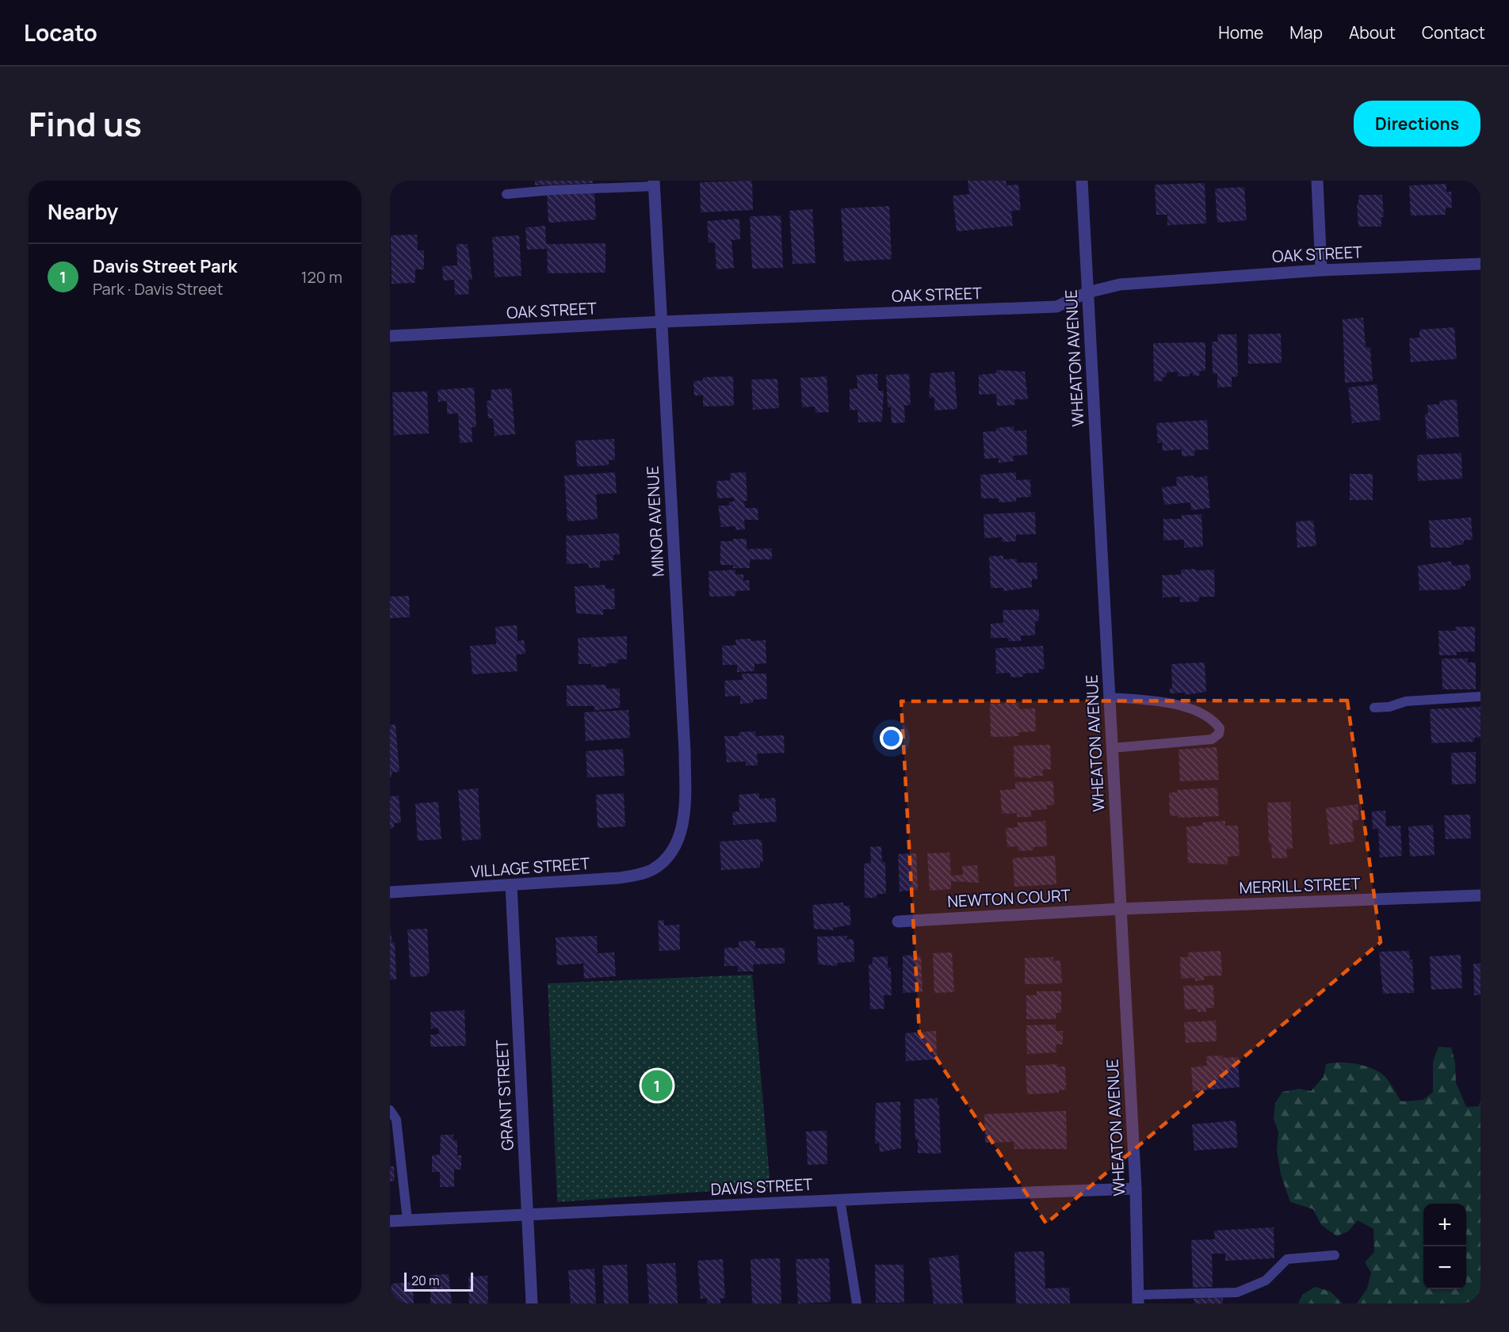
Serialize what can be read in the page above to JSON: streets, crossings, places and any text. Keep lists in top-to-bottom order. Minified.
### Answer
{"streets":{"street":["OAK STREET","WHEATON AVENUE","MINOR AVENUE","VILLAGE STREET","MERRILL STREET","NEWTON COURT","GRANT STREET","DAVIS STREET"]},"crossings":[["OAK STREET","WHEATON AVENUE"],["OAK STREET","MINOR AVENUE"],["WHEATON AVENUE","MERRILL STREET"],["WHEATON AVENUE","NEWTON COURT"],["WHEATON AVENUE","DAVIS STREET"],["MINOR AVENUE","VILLAGE STREET"],["VILLAGE STREET","GRANT STREET"],["MERRILL STREET","NEWTON COURT"],["GRANT STREET","DAVIS STREET"]],"scale_bar":"20 m","page":{"header":"Locato","nav":["Home","Map","About","Contact"],"title":"Find us","buttons":"Directions","heading":"Nearby","list":[{"mark":"1","name":"Davis Street Park","note":"Park · Davis Street","value":"120 m"}],"pins":"1","map_buttons":["+","−"],"scale":"20 m"}}
